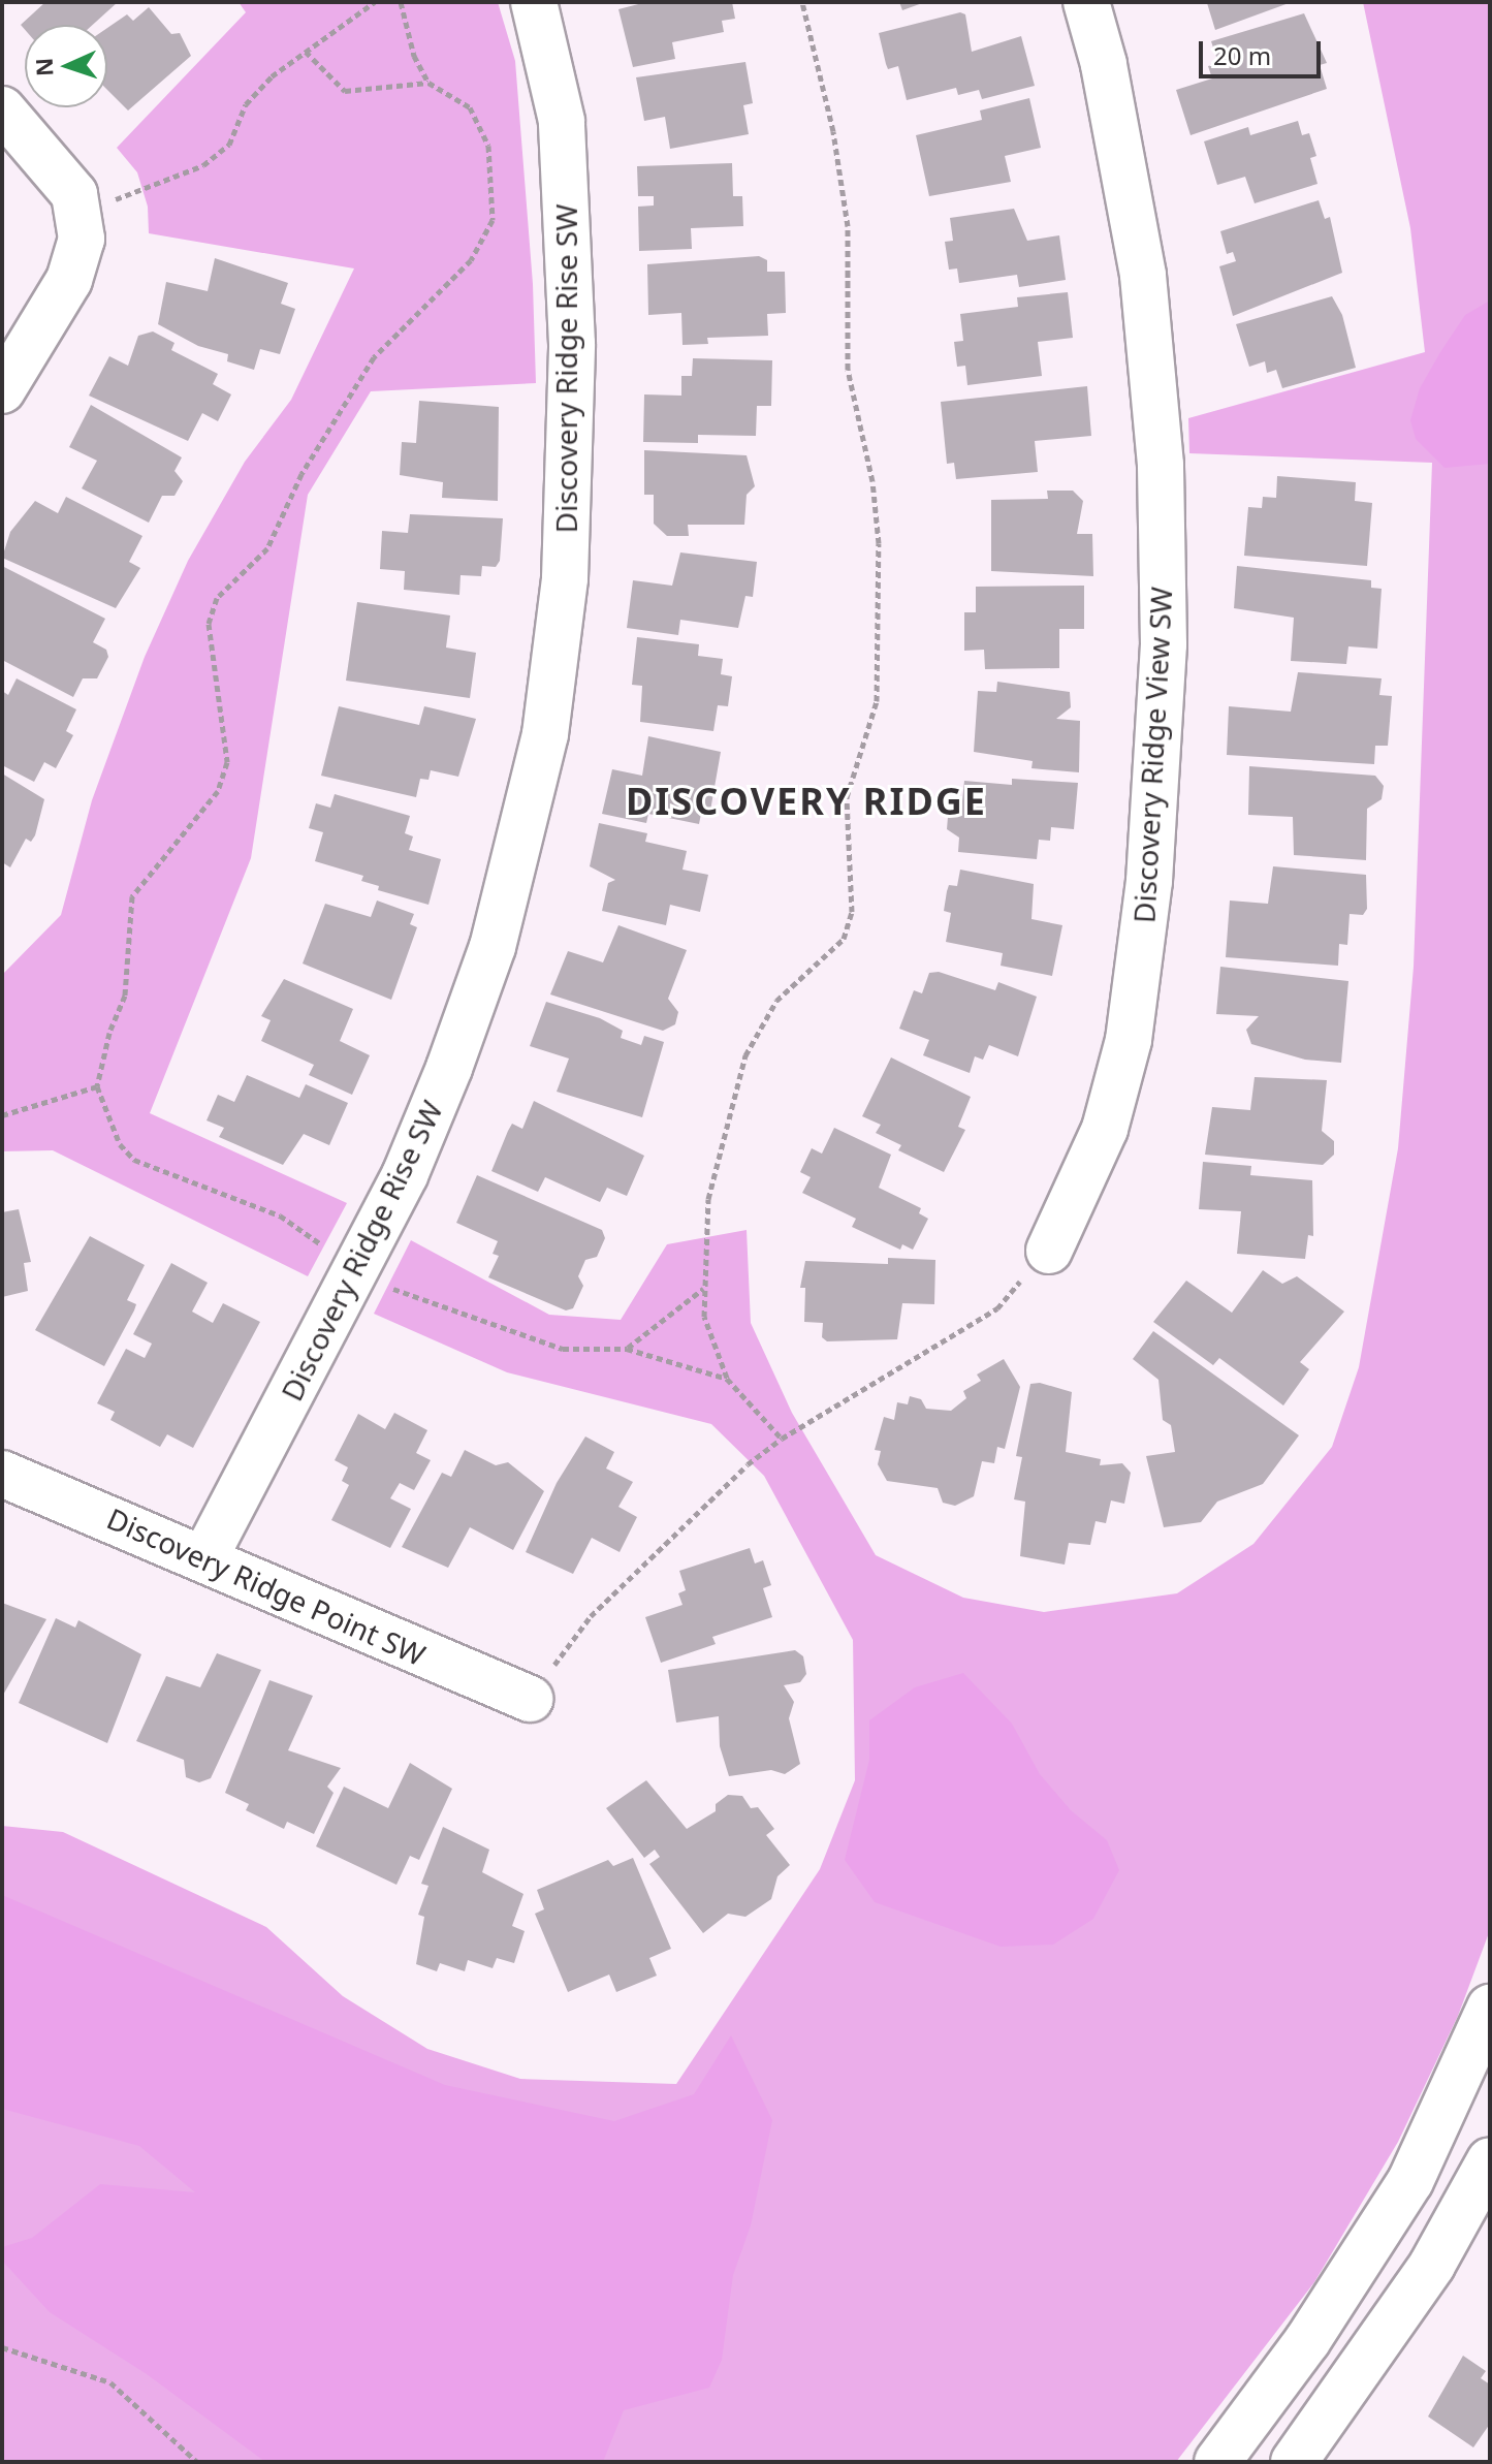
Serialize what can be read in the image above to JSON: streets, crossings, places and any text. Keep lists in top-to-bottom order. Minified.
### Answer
{"streets":{"street":["Discovery Ridge Rise SW","Discovery Ridge View SW","Discovery Ridge Point SW"]},"crossings":[["Discovery Ridge Rise SW","Discovery Ridge Point SW"]],"districts":["DISCOVERY RIDGE"],"scale_bar":"20 m","north":"left"}
